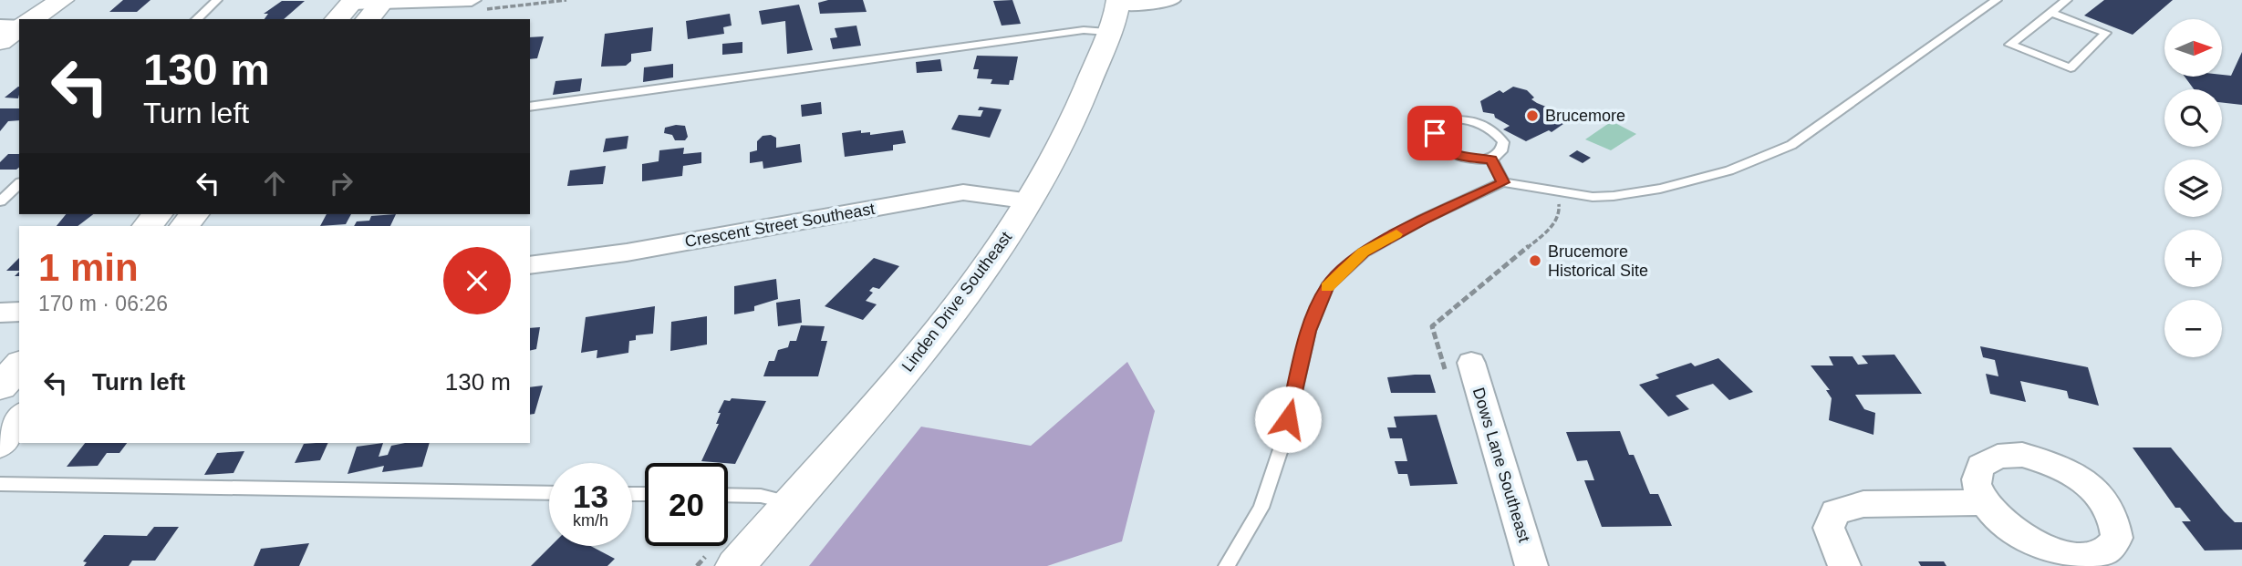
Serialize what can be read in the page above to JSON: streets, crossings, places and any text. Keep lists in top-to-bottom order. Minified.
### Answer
{"streets":{"street":["Crescent Street Southeast","Linden Drive Southeast","Dows Lane Southeast"]},"crossings":[["Crescent Street Southeast","Linden Drive Southeast"]],"places":["Brucemore","Brucemore Historical Site"],"north":"right","page":{"map_buttons":["+","−"],"turn":["130 m","Turn left"],"heading":["1 min","170 m · 06:26"],"list":[{"name":"Turn left","value":"130 m"}],"speed":"13 km/h","limit":"20"}}
